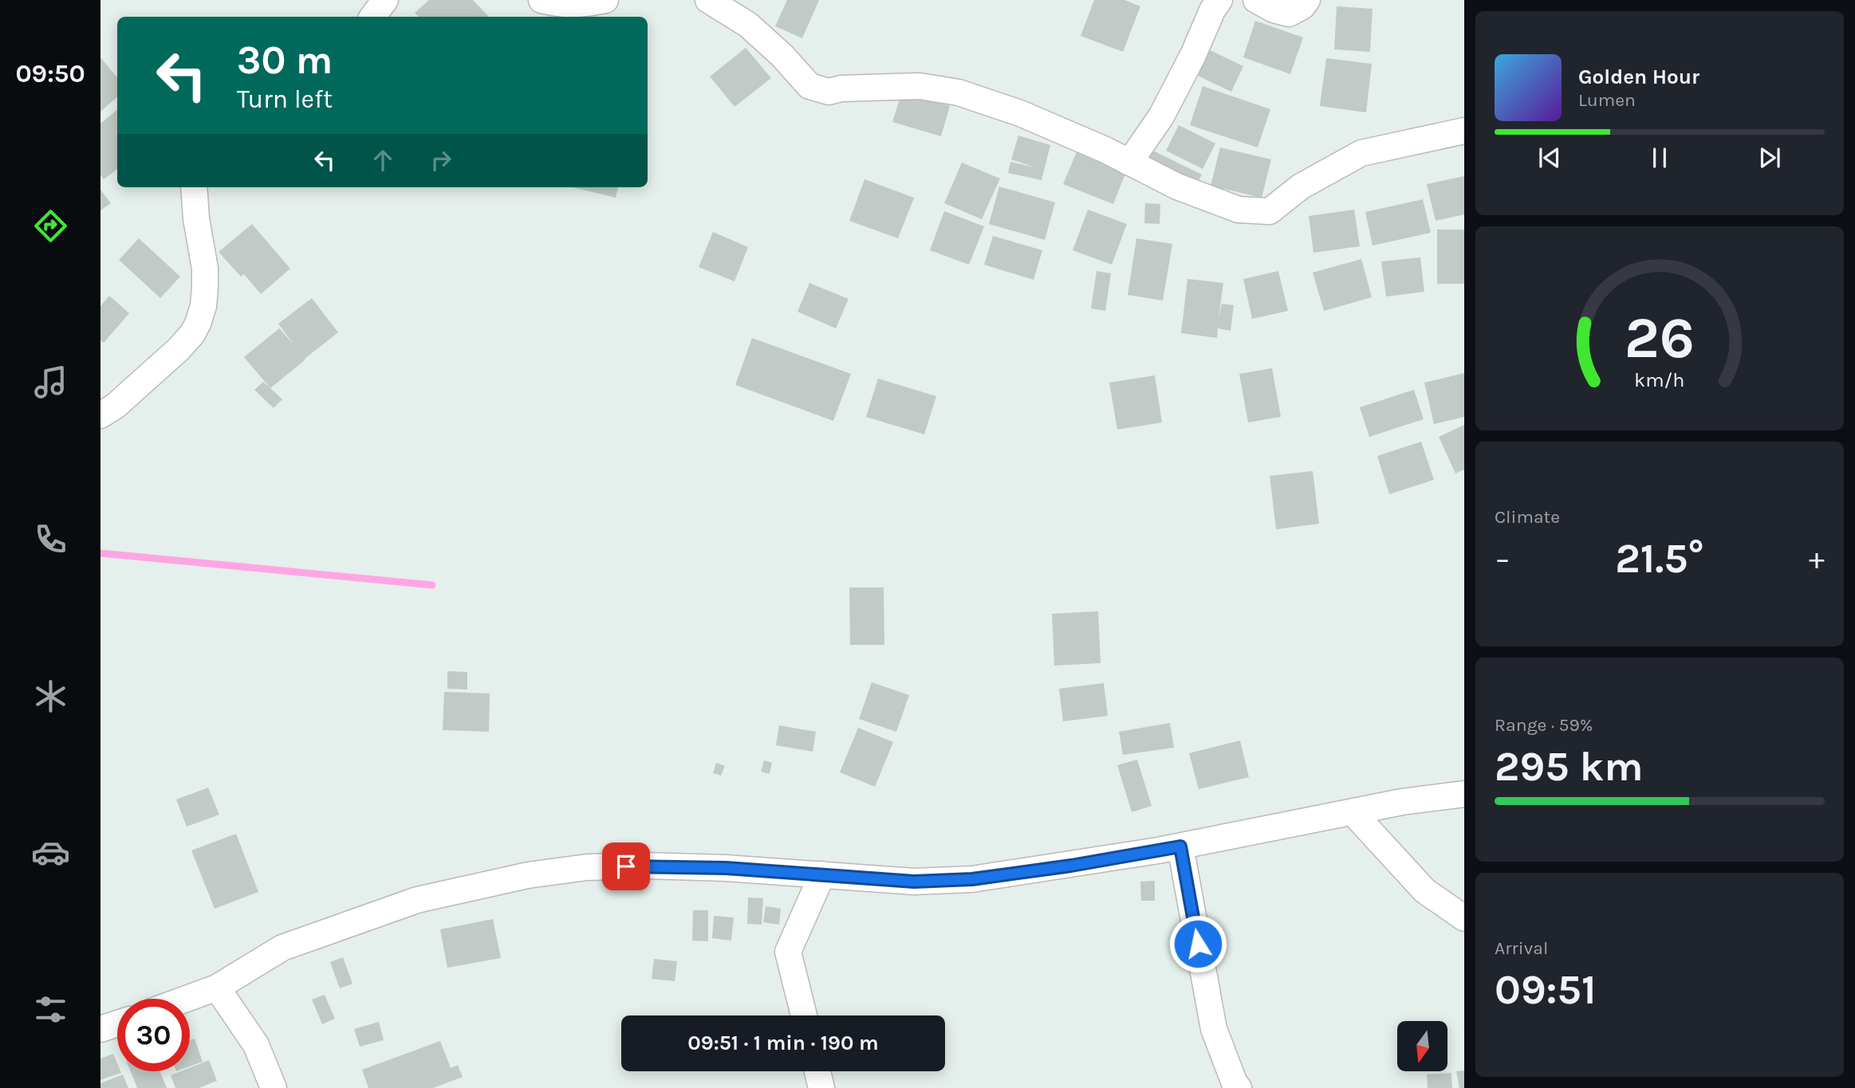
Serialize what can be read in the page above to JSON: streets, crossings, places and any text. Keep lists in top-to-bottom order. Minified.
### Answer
{"north":"bottom","page":{"tabs":"09:50","turn":["30 m","Turn left"],"song":["Golden Hour","Lumen"],"tile":["Climate",["Range · 59%","295 km"],["Arrival","09:51"]],"heat":["−","21.5°","+"],"limit":"30","trip":"09:51 · 1 min · 190 m","gauge":["26","km/h"]}}
